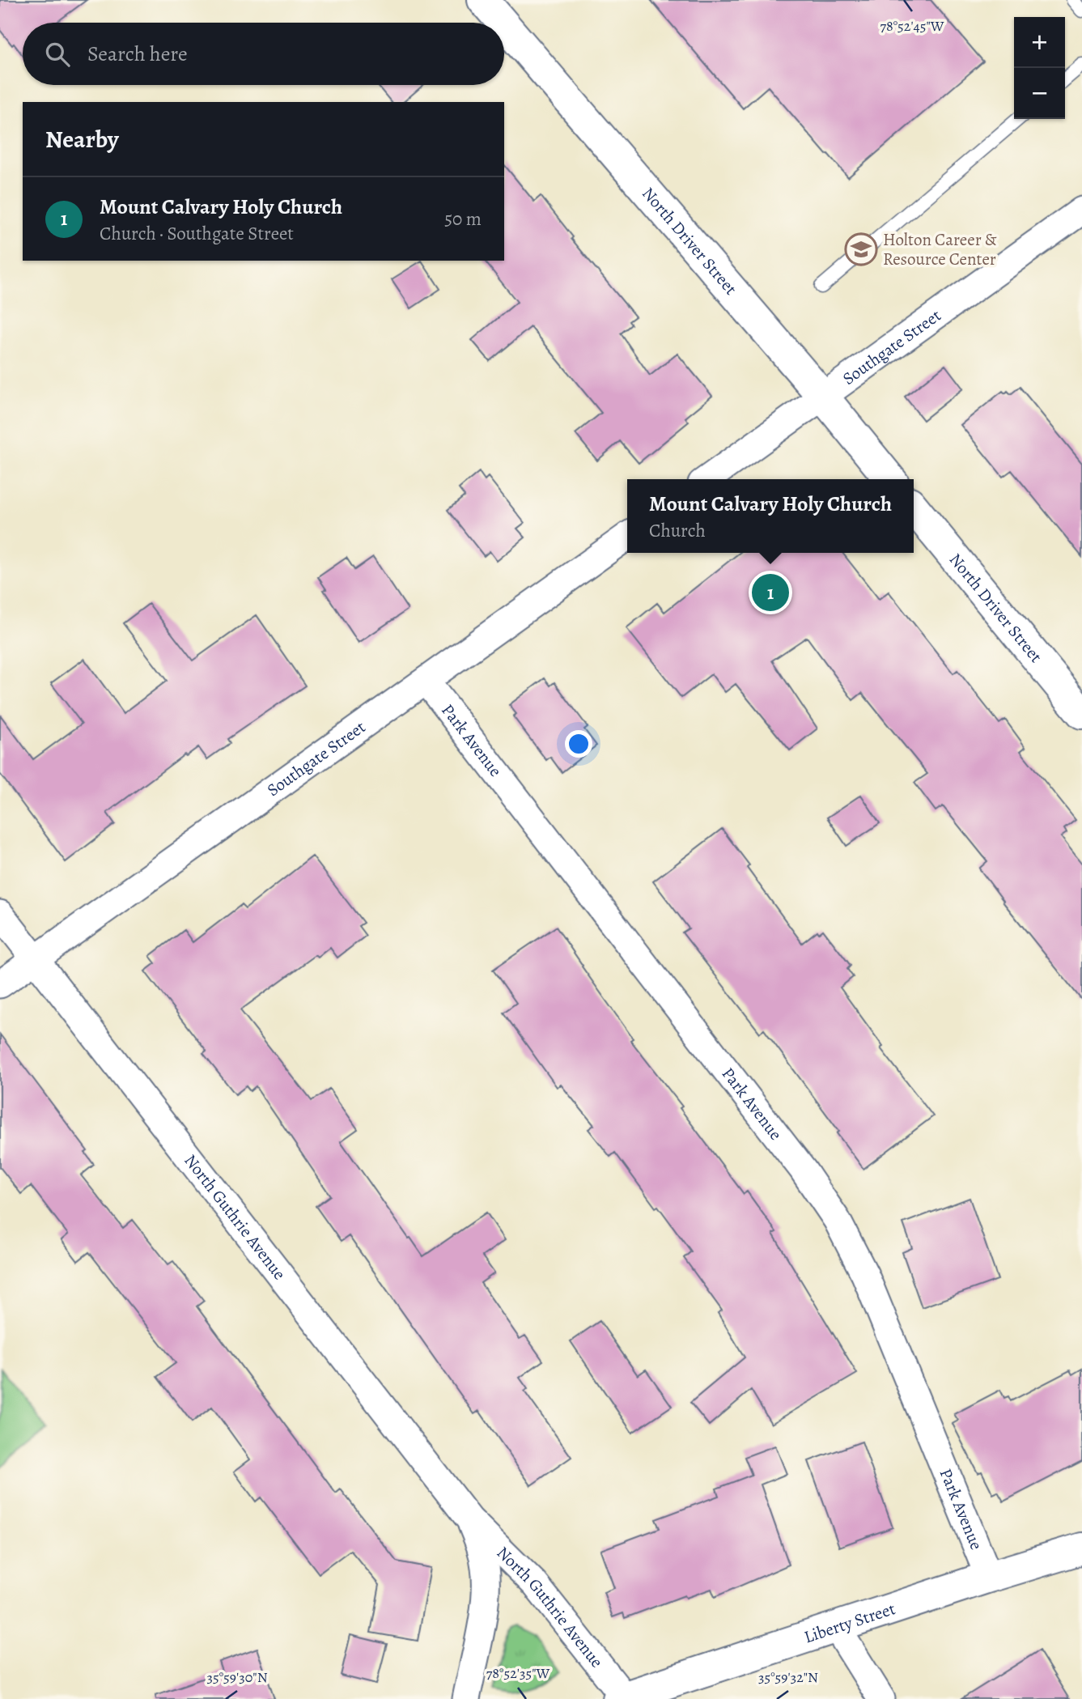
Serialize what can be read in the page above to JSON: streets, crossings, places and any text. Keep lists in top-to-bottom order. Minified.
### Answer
{"streets":{"street":["North Driver Street","Southgate Street","Park Avenue","North Guthrie Avenue","Liberty Street"]},"crossings":[["North Driver Street","Southgate Street"],["Southgate Street","Park Avenue"],["Southgate Street","North Guthrie Avenue"],["Park Avenue","Liberty Street"],["North Guthrie Avenue","Liberty Street"]],"places":{"school or university":["Holton Career & Resource Center"]},"page":{"map_buttons":["+","−"],"search":"Search here","heading":"Nearby","list":[{"mark":"1","name":"Mount Calvary Holy Church","note":"Church · Southgate Street","value":"50 m"}],"popup":["Mount Calvary Holy Church","Church"],"pins":"1"},"coordinates":["78°52'45\"W","78°52'35\"W","35°59'30\"N","35°59'32\"N"]}
